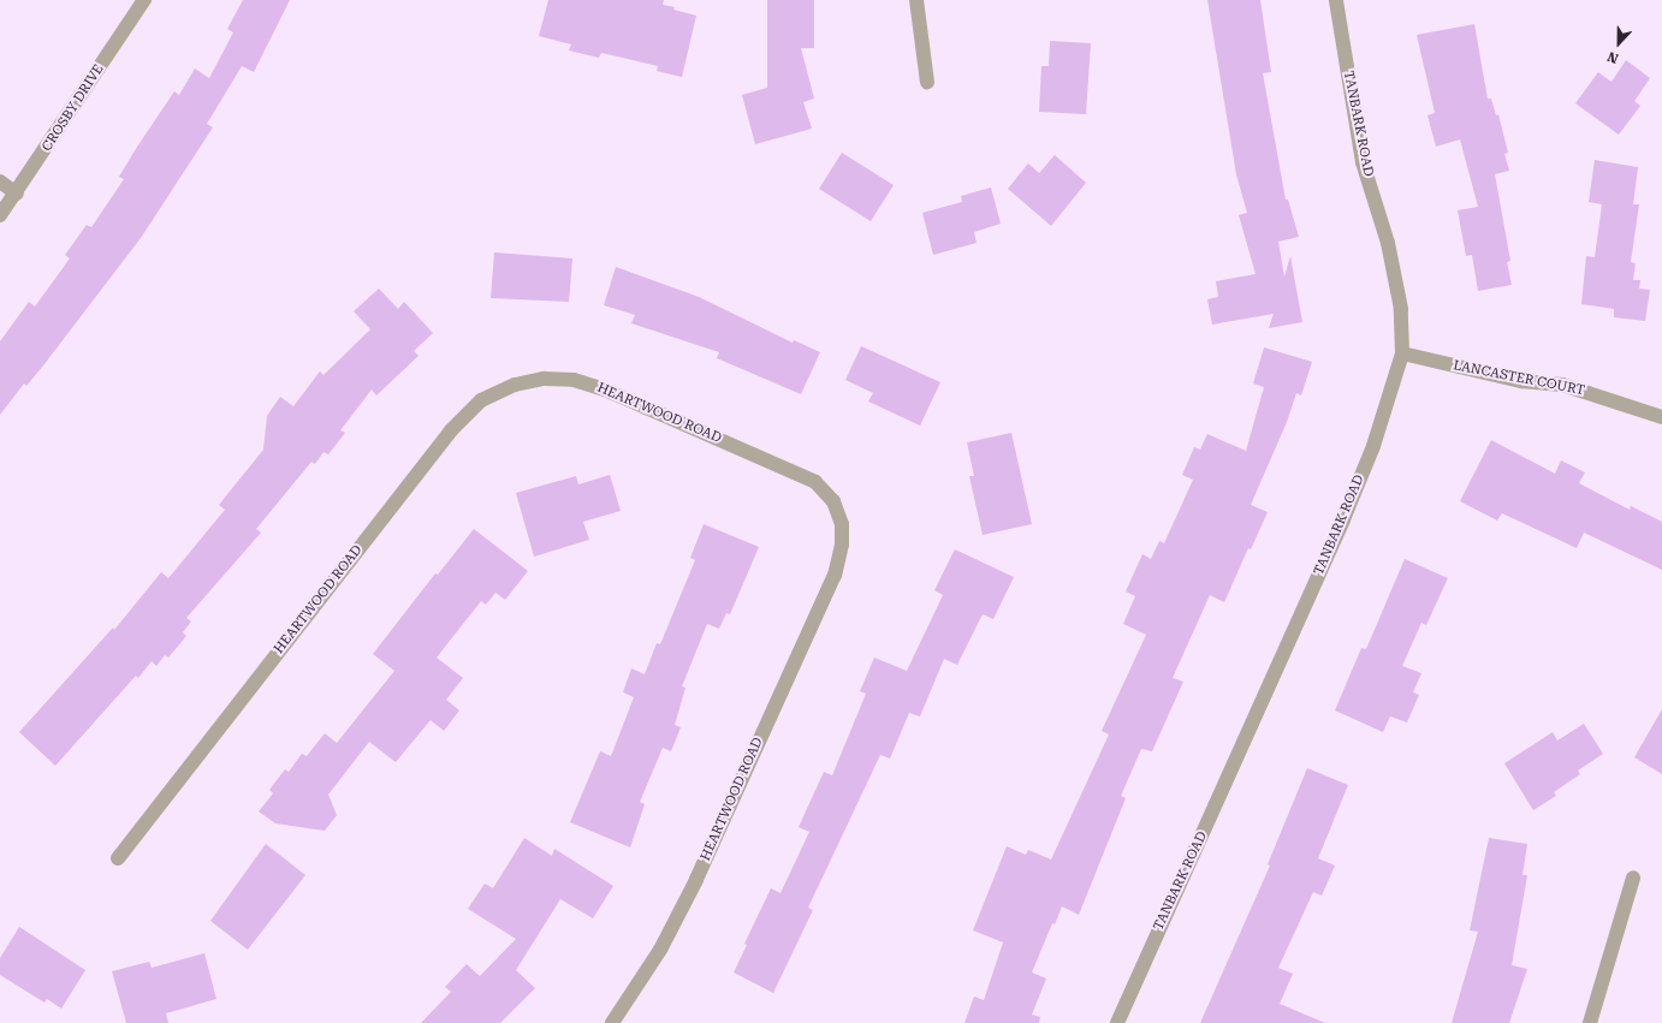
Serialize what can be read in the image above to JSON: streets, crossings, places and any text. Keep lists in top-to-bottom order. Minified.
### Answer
{"streets":{"street":["CROSBY DRIVE","TANBARK ROAD","LANCASTER COURT","HEARTWOOD ROAD"]},"crossings":[["TANBARK ROAD","LANCASTER COURT"]],"north":"bottom"}
